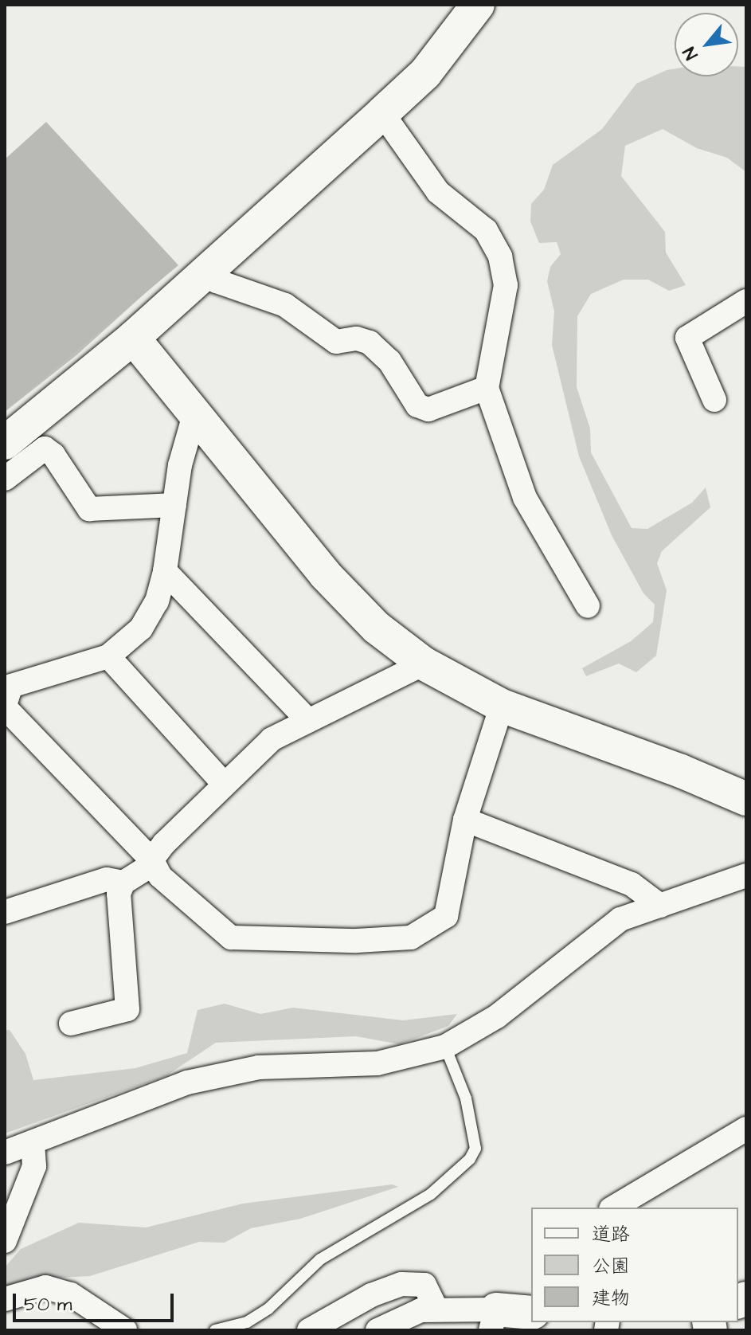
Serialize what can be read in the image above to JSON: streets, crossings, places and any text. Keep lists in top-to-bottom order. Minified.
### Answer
{"legend":["道路","公園","建物"],"scale_bar":"50 m","north":"bottom left"}
